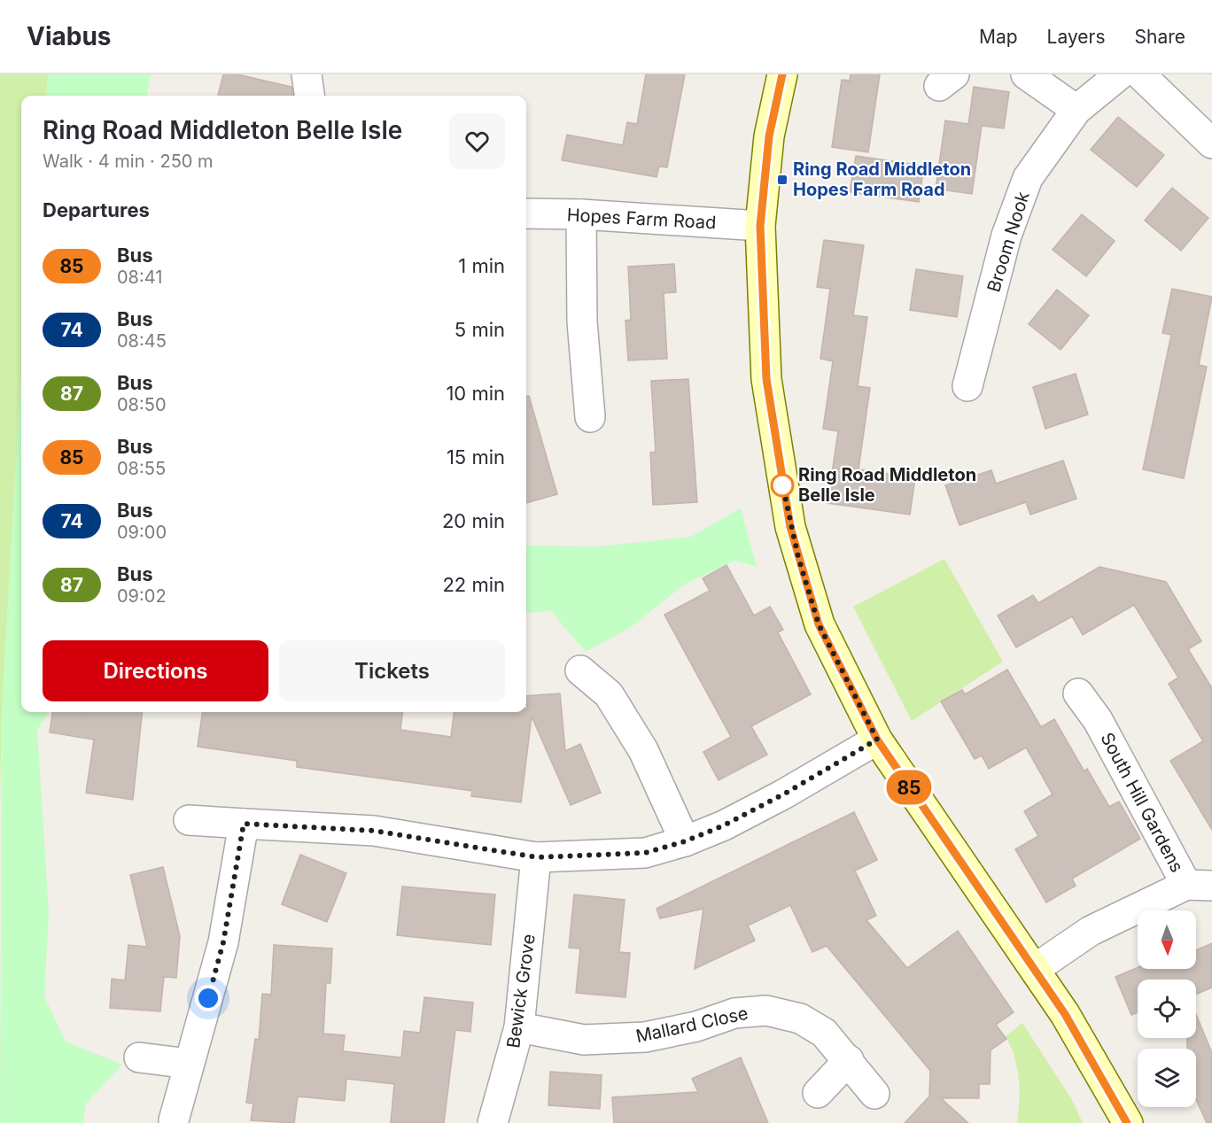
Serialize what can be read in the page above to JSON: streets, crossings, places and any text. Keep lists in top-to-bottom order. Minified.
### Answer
{"streets":{"street":["Hopes Farm Road","Broom Nook","South Hill Gardens","Bewick Grove","Mallard Close"]},"crossings":[["Bewick Grove","Mallard Close"]],"places":{"transit":["Ring Road Middleton Hopes Farm Road"],"other":["Ring Road Middleton Belle Isle"]},"lines":["bus line 85"],"north":"bottom","page":{"header":"Viabus","nav":["Map","Layers","Share"],"on_map":"85","heading":[["Ring Road Middleton Belle Isle","Walk · 4 min · 250 m"],"Departures"],"list":[{"mark":"85","name":"Bus","note":"08:41","value":"1 min"},{"mark":"74","name":"Bus","note":"08:45","value":"5 min"},{"mark":"87","name":"Bus","note":"08:50","value":"10 min"},{"mark":"85","name":"Bus","note":"08:55","value":"15 min"},{"mark":"74","name":"Bus","note":"09:00","value":"20 min"},{"mark":"87","name":"Bus","note":"09:02","value":"22 min"}],"buttons":["Directions","Tickets"]}}
